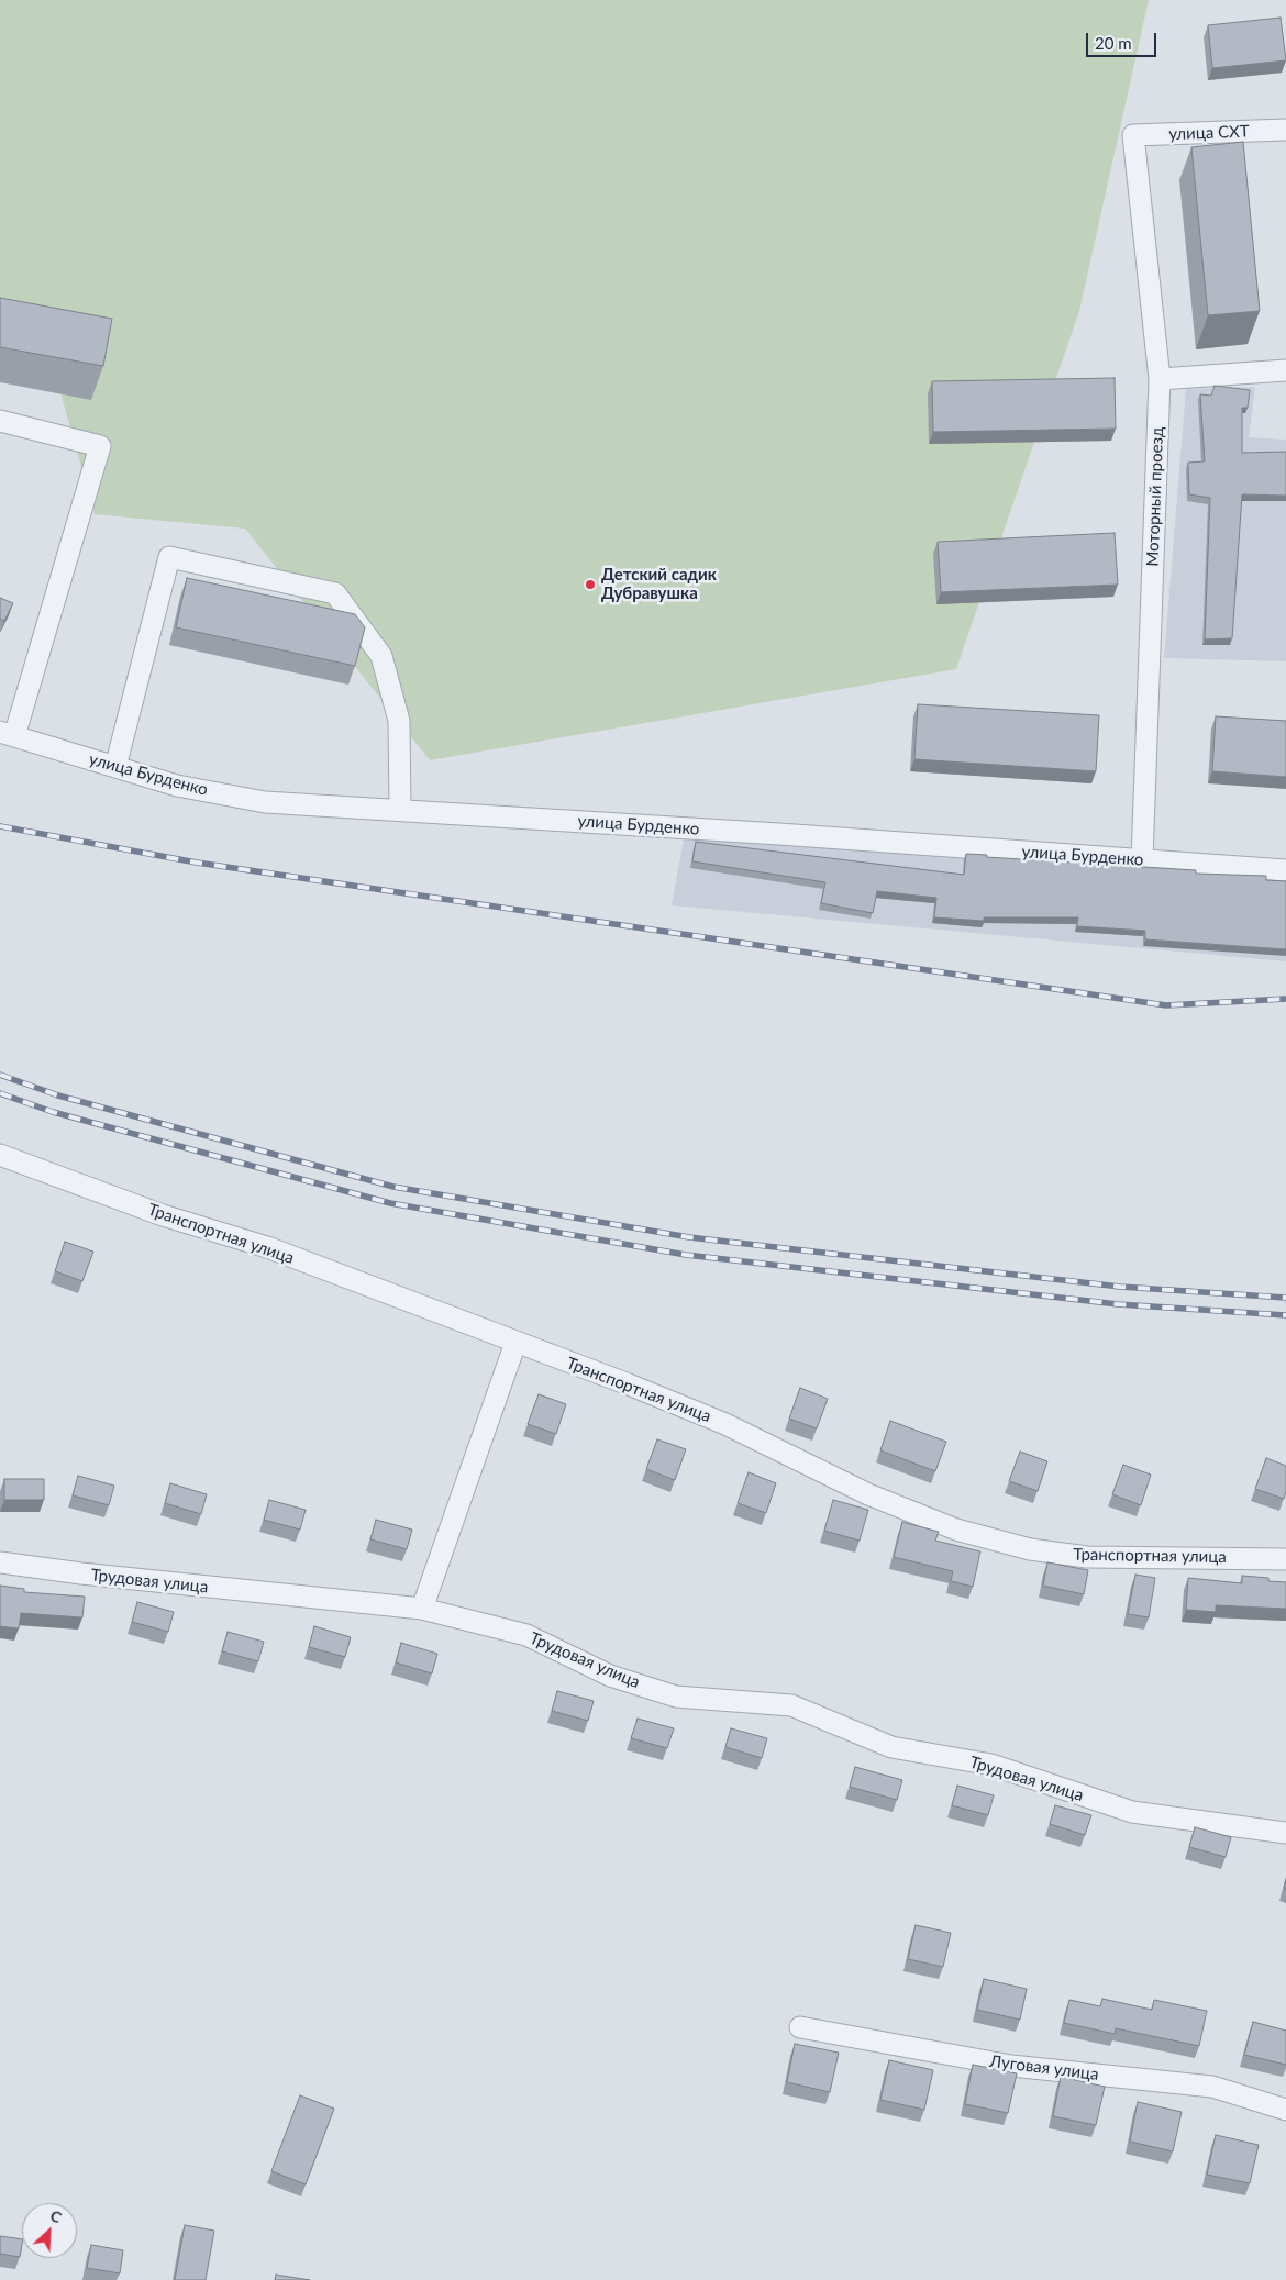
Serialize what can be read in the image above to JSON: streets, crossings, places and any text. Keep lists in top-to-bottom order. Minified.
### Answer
{"streets":{"street":["улица СХТ","Моторный проезд","улица Бурденко","Транспортная улица","Трудовая улица","Луговая улица"]},"crossings":[["улица СХТ","Моторный проезд"],["Моторный проезд","улица Бурденко"]],"places":["Детский садик Дубравушка"],"scale_bar":"20 m","north":"top right"}
